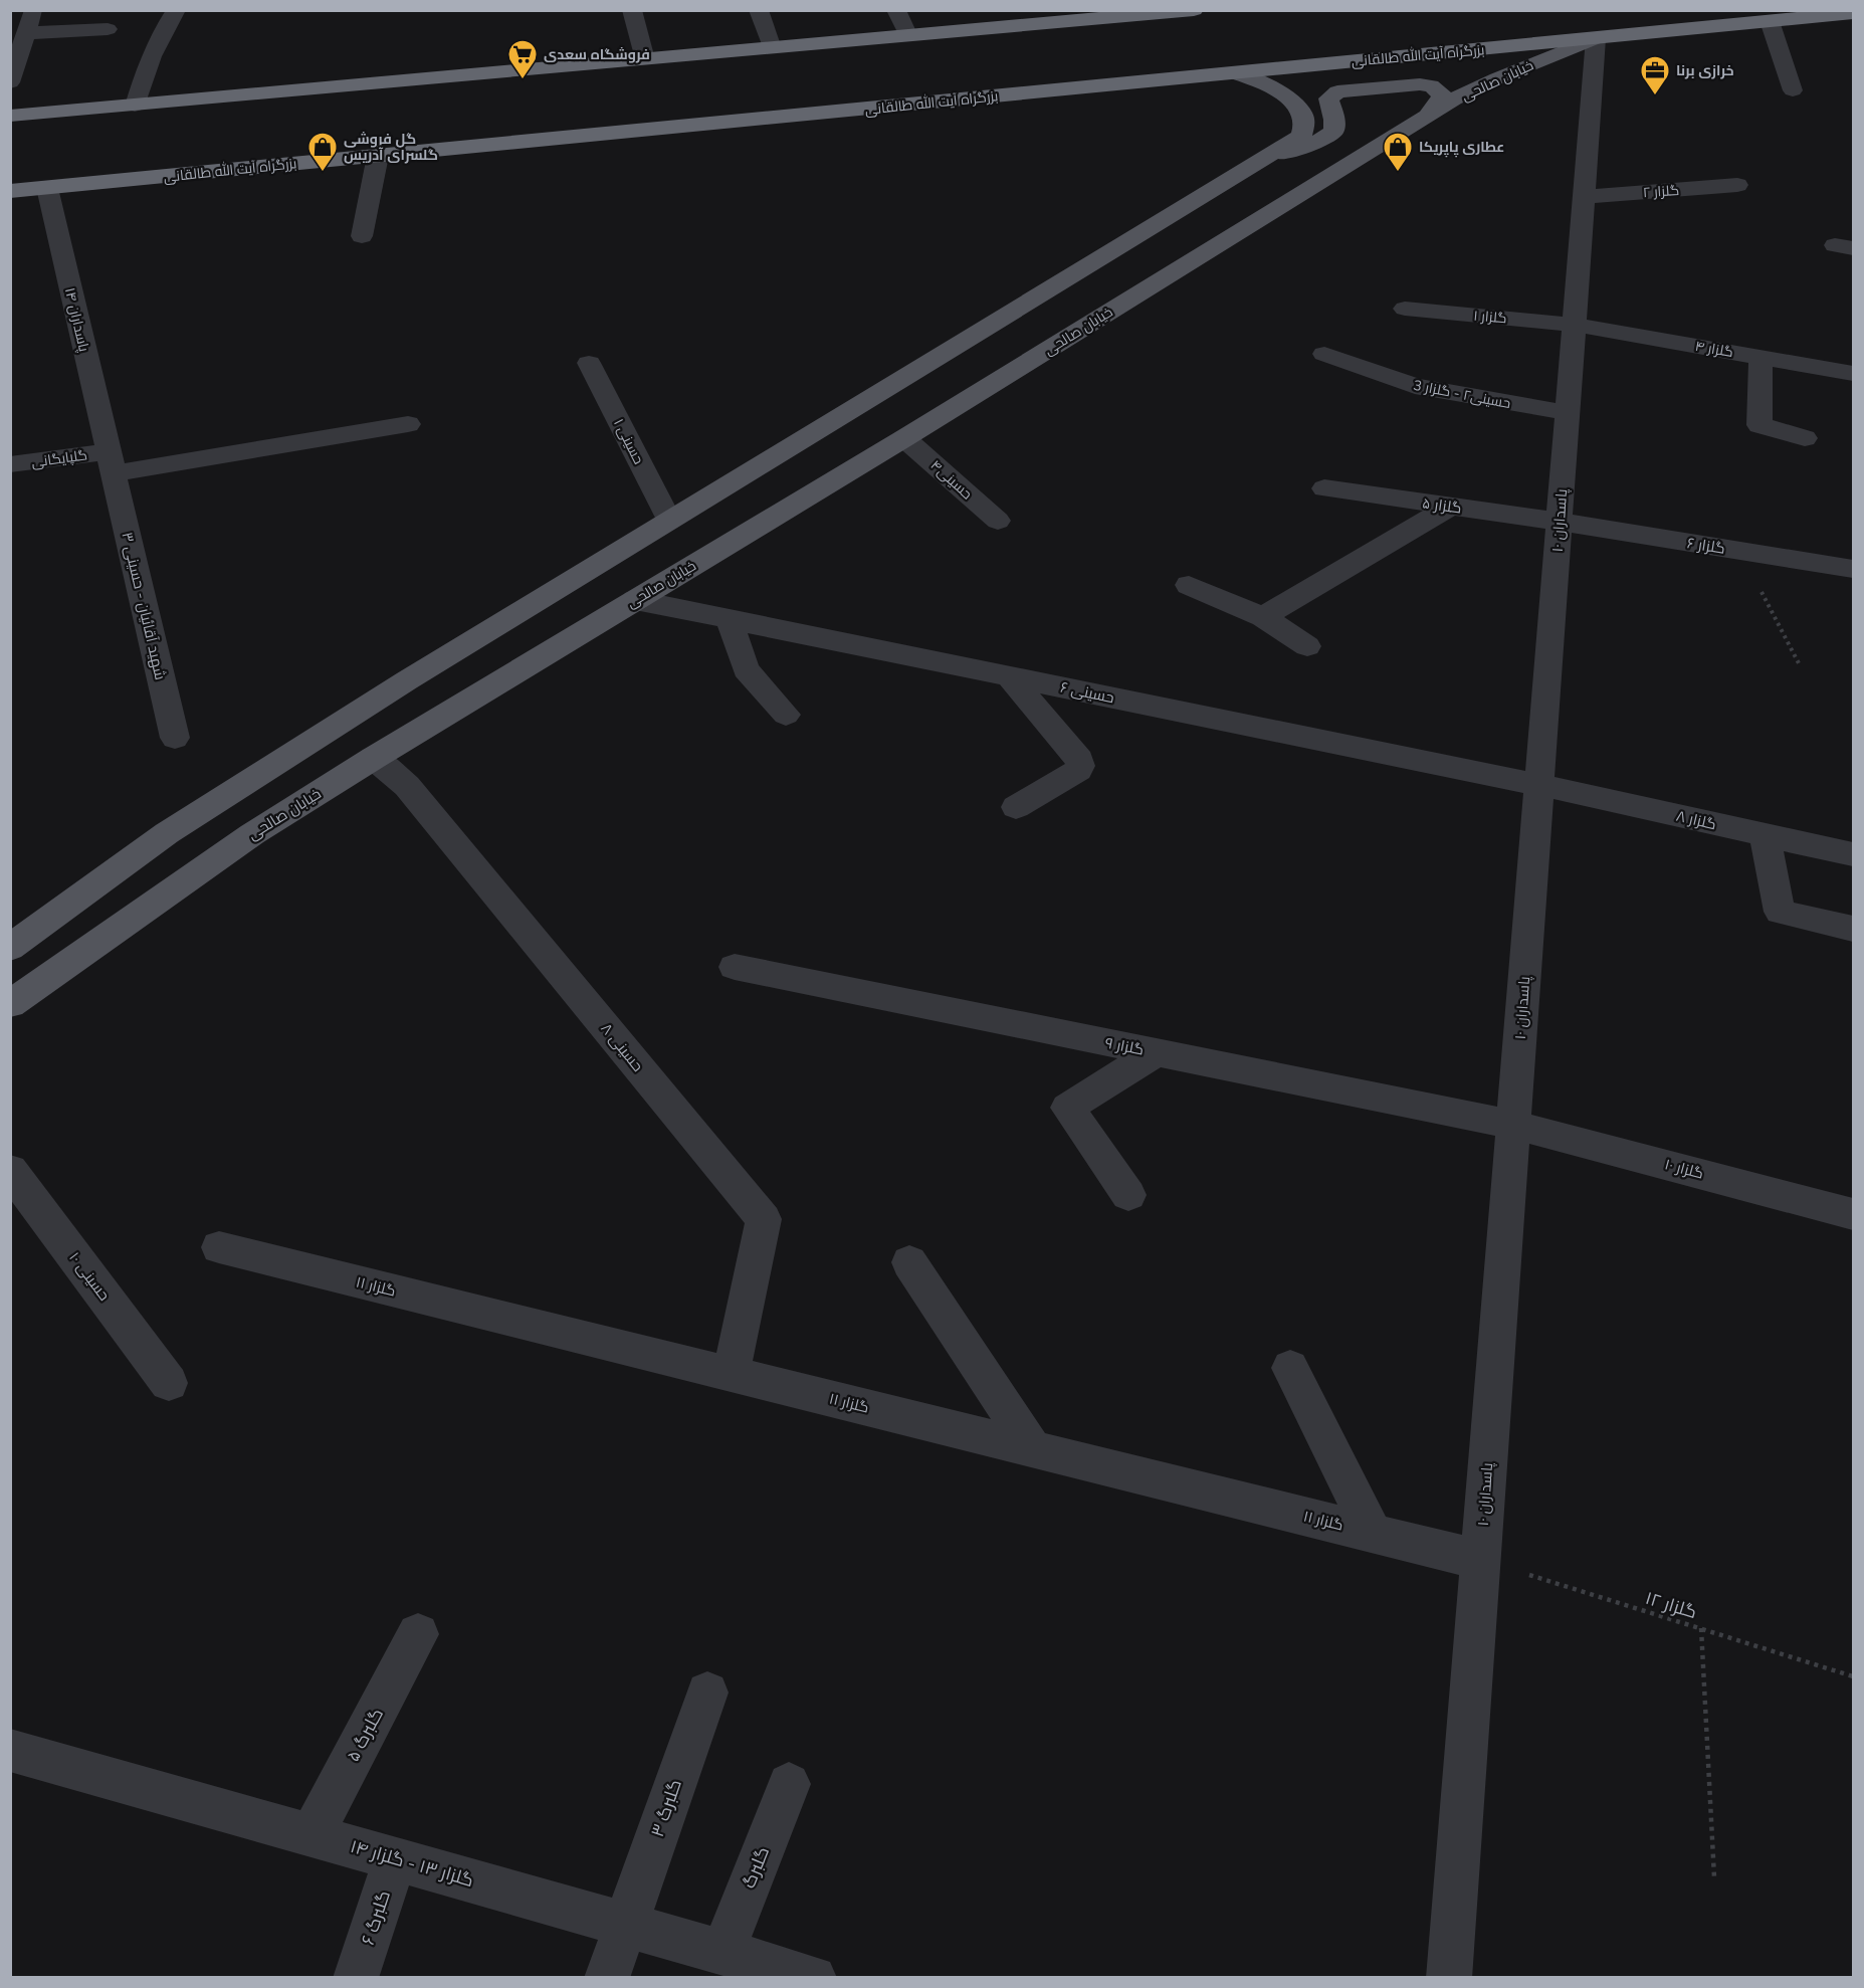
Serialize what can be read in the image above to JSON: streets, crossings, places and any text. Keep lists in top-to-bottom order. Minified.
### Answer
{"streets":{"highway":["بزرگراه آیت الله طالقانی"],"main road":["خیابان صالحی","خيابان صالحی"],"street":["گلزار ۲","گلزار ۱","پاسداران ۱۴","گلزار ۴","حسینی۲ - گلزار 3","حسینی ۱","گلپایگانی","حسینی۴","گلزار ۵","پاسداران ١٠","گلزار ۶","شهید آقائیان - حسینی ۳","حسینی ۶","گلزار ۸","گلزار ٩","حسینی ۸","گلزار ۱۰","حسینی ۱۰","گلزار ١١","گلبرگ ۵","گلبرگ ۳","گلزار ۱۳ - گلزار ۱۴","گلبرگ","گلبرگ ۶"],"path":["گلزار ۱۲"]},"crossings":[["بزرگراه آیت الله طالقانی","خیابان صالحی"],["بزرگراه آیت الله طالقانی","پاسداران ۱۴"],["بزرگراه آیت الله طالقانی","پاسداران ١٠"],["خیابان صالحی","حسینی۴"],["خیابان صالحی","پاسداران ١٠"],["خیابان صالحی","حسینی ۶"],["خیابان صالحی","خيابان صالحی"],["گلزار ۲","پاسداران ١٠"],["گلزار ۱","گلزار ۴"],["گلزار ۱","پاسداران ١٠"],["پاسداران ۱۴","گلپایگانی"],["پاسداران ۱۴","شهید آقائیان - حسینی ۳"],["گلزار ۴","پاسداران ١٠"],["حسینی۲ - گلزار 3","پاسداران ١٠"],["گلپایگانی","شهید آقائیان - حسینی ۳"],["گلزار ۵","پاسداران ١٠"],["گلزار ۵","گلزار ۶"],["پاسداران ١٠","گلزار ۶"],["پاسداران ١٠","حسینی ۶"],["پاسداران ١٠","گلزار ۸"],["پاسداران ١٠","گلزار ٩"],["پاسداران ١٠","گلزار ۱۰"],["پاسداران ١٠","گلزار ١١"],["پاسداران ١٠","گلزار ۱۲"],["حسینی ۶","گلزار ۸"],["خيابان صالحی","حسینی ۸"],["گلزار ٩","گلزار ۱۰"],["حسینی ۸","گلزار ١١"],["گلزار ١١","گلزار ۱۲"],["گلبرگ ۵","گلزار ۱۳ - گلزار ۱۴"],["گلبرگ ۳","گلزار ۱۳ - گلزار ۱۴"],["گلزار ۱۳ - گلزار ۱۴","گلبرگ"],["گلزار ۱۳ - گلزار ۱۴","گلبرگ ۶"]],"places":{"supermarket":["فروشگاه سعدی"],"office":["خرازی برنا"],"shop":["گل فروشی گلسرای آدریس","عطاری پاپریکا"]}}
